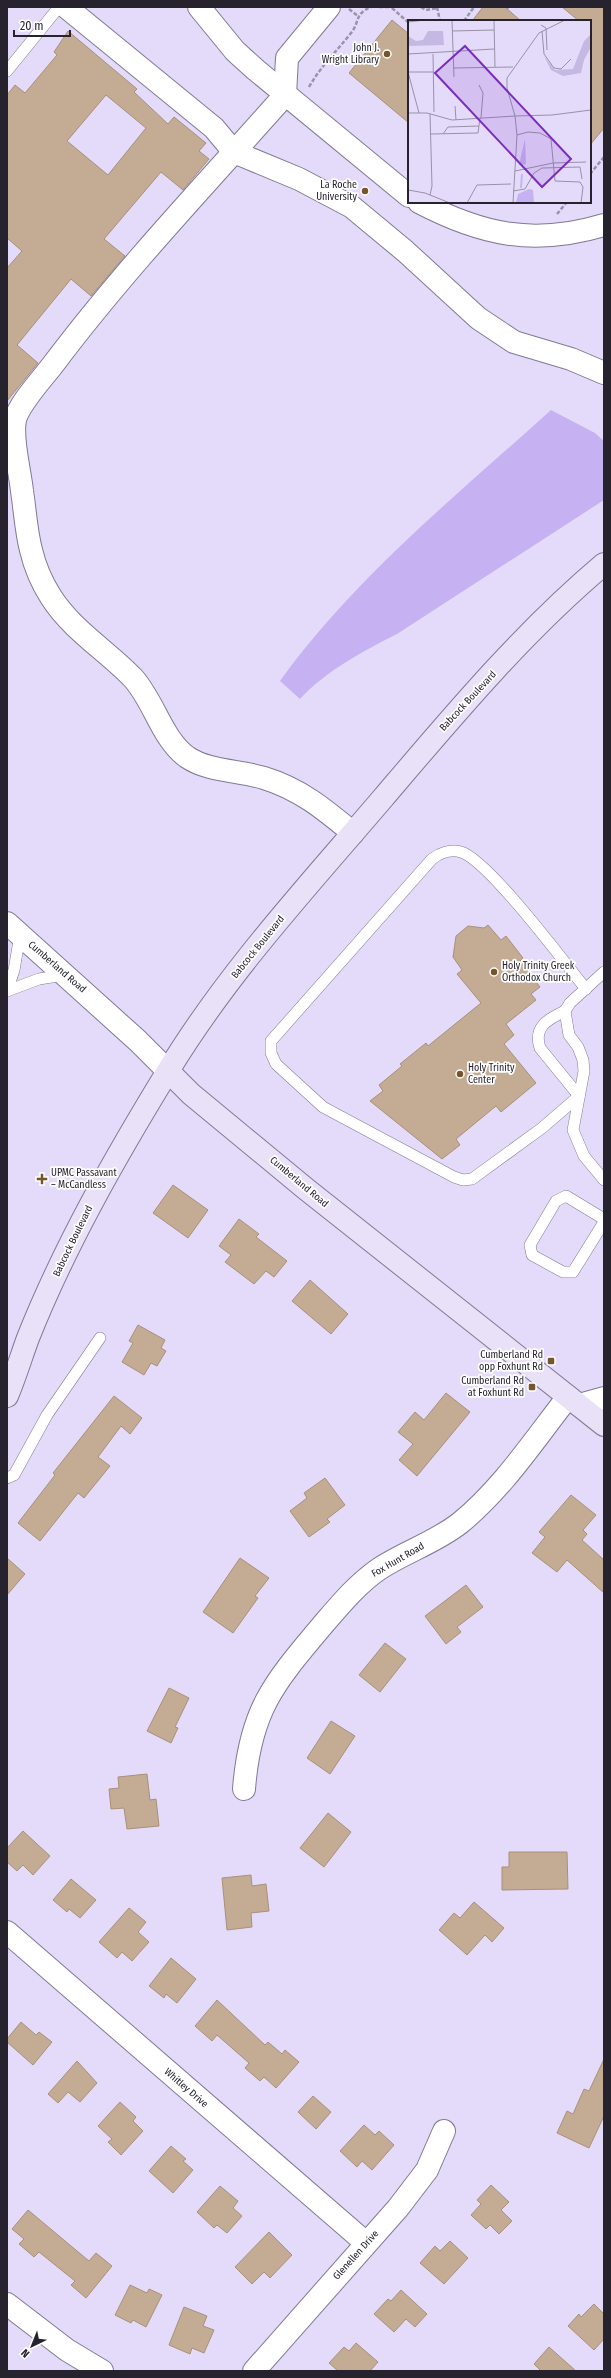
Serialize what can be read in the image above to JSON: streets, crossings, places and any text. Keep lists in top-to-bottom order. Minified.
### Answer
{"streets":{"main road":["Babcock Boulevard","Cumberland Road"],"street":["Fox Hunt Road","Whitley Drive","Glenellen Drive"]},"crossings":[["Babcock Boulevard","Cumberland Road"],["Cumberland Road","Fox Hunt Road"],["Whitley Drive","Glenellen Drive"]],"places":{"other":["John J. Wright Library","La Roche University","Holy Trinity Greek Orthodox Church","Holy Trinity Center"],"health":["UPMC Passavant – McCandless"],"transit":["Cumberland Rd opp Foxhunt Rd","Cumberland Rd at Foxhunt Rd"]},"scale_bar":"20 m","north":"bottom left"}
